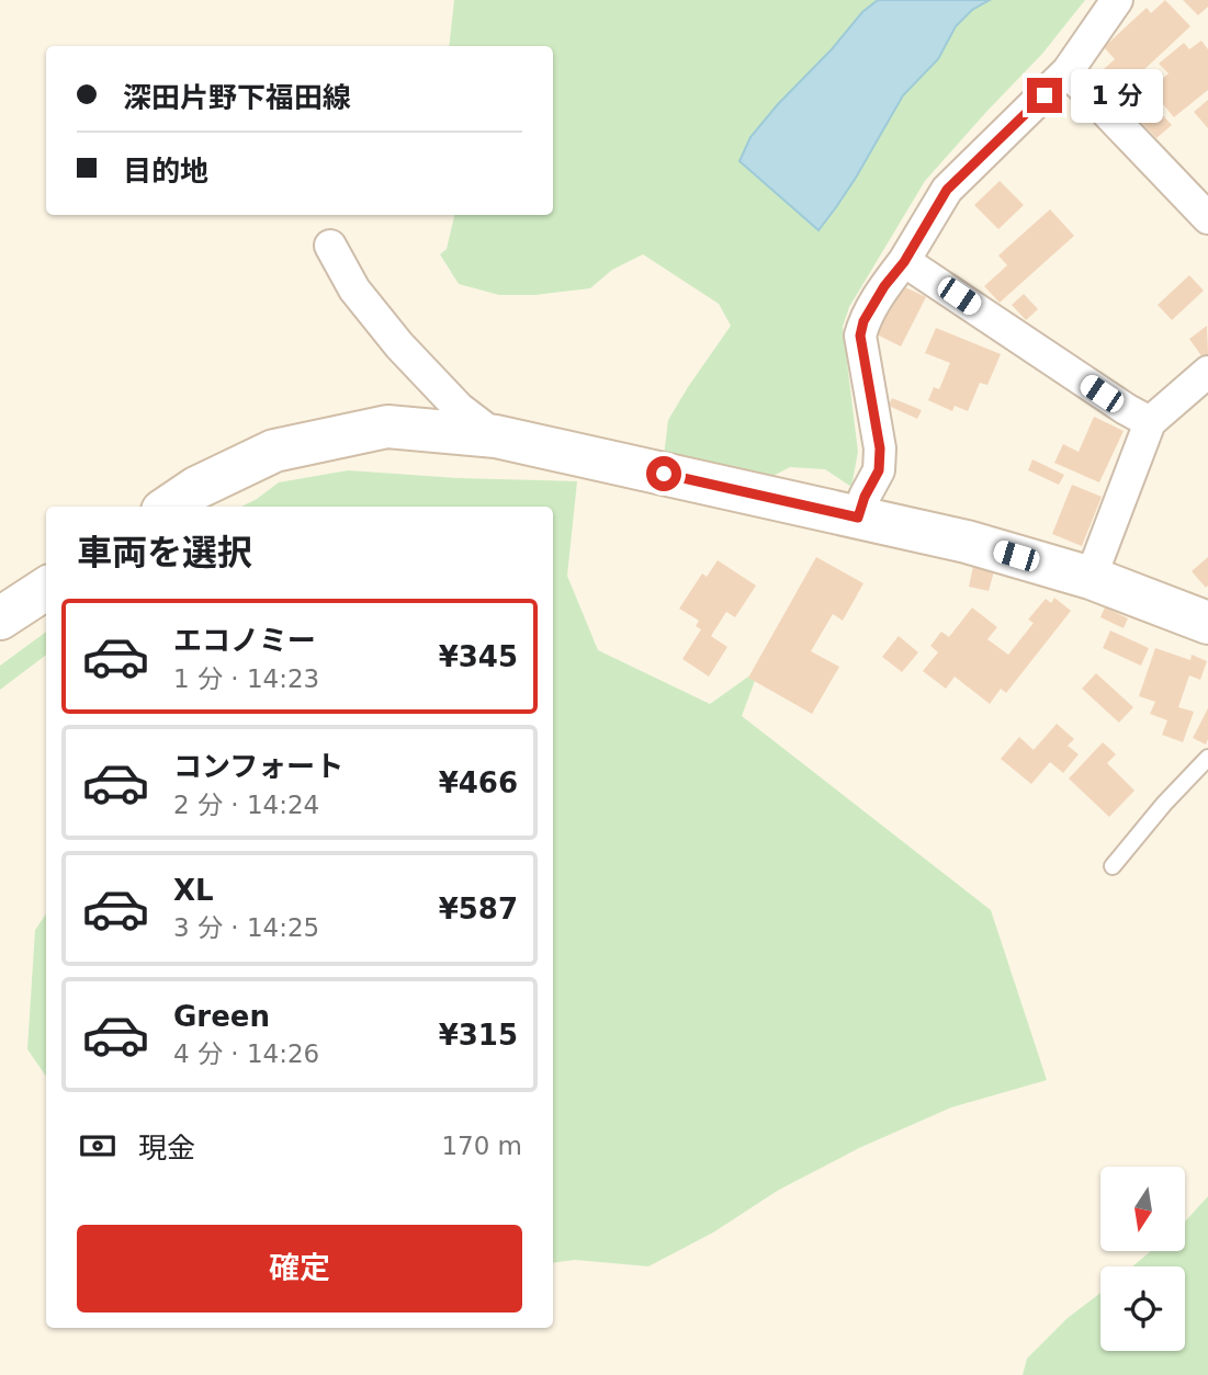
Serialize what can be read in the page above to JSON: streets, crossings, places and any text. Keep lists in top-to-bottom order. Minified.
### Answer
{"north":"bottom","page":{"banner":["深田片野下福田線","目的地"],"bubble":"1 分","heading":"車両を選択","list":[{"name":"エコノミー","note":"1 分 · 14:23","value":"¥345"},{"name":"コンフォート","note":"2 分 · 14:24","value":"¥466"},{"name":"XL","note":"3 分 · 14:25","value":"¥587"},{"name":"Green","note":"4 分 · 14:26","value":"¥315"}],"pay":["現金","170 m"],"buttons":"確定"}}
